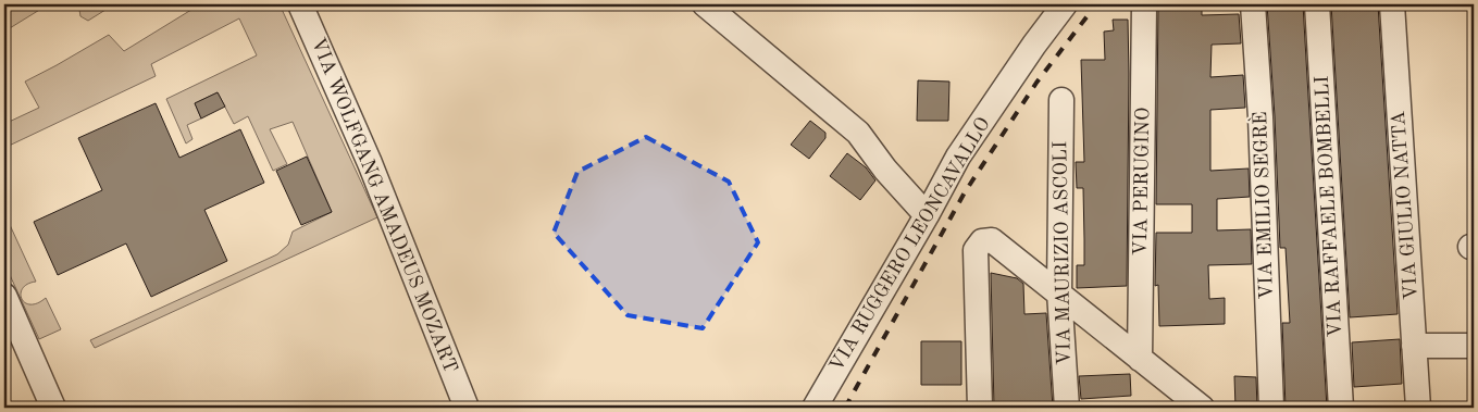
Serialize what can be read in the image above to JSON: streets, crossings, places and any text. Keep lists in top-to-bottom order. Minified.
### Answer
{"streets":{"street":["VIA PERUGINO","VIA WOLFGANG AMADEUS MOZART","VIA EMILIO SEGRÈ","VIA GIULIO NATTA","VIA RAFFAELE BOMBELLI","VIA RUGGERO LEONCAVALLO","VIA MAURIZIO ASCOLI"]}}
